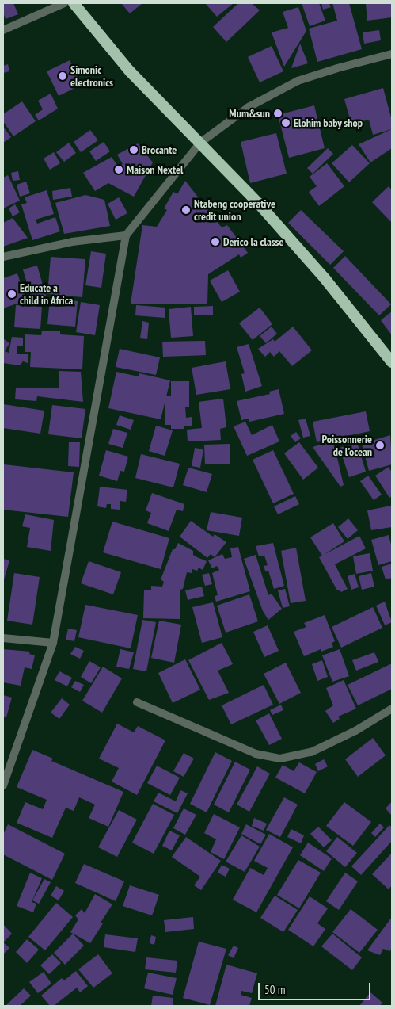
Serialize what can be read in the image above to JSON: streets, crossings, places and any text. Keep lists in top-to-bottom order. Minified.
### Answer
{"places":["Simonic electronics","Mum&sun","Elohim baby shop","Brocante","Maison Nextel","Ntabeng cooperative credit union","Derico la classe","Educate a child in Africa","Poissonnerie de l'ocean"],"scale_bar":"50 m"}
